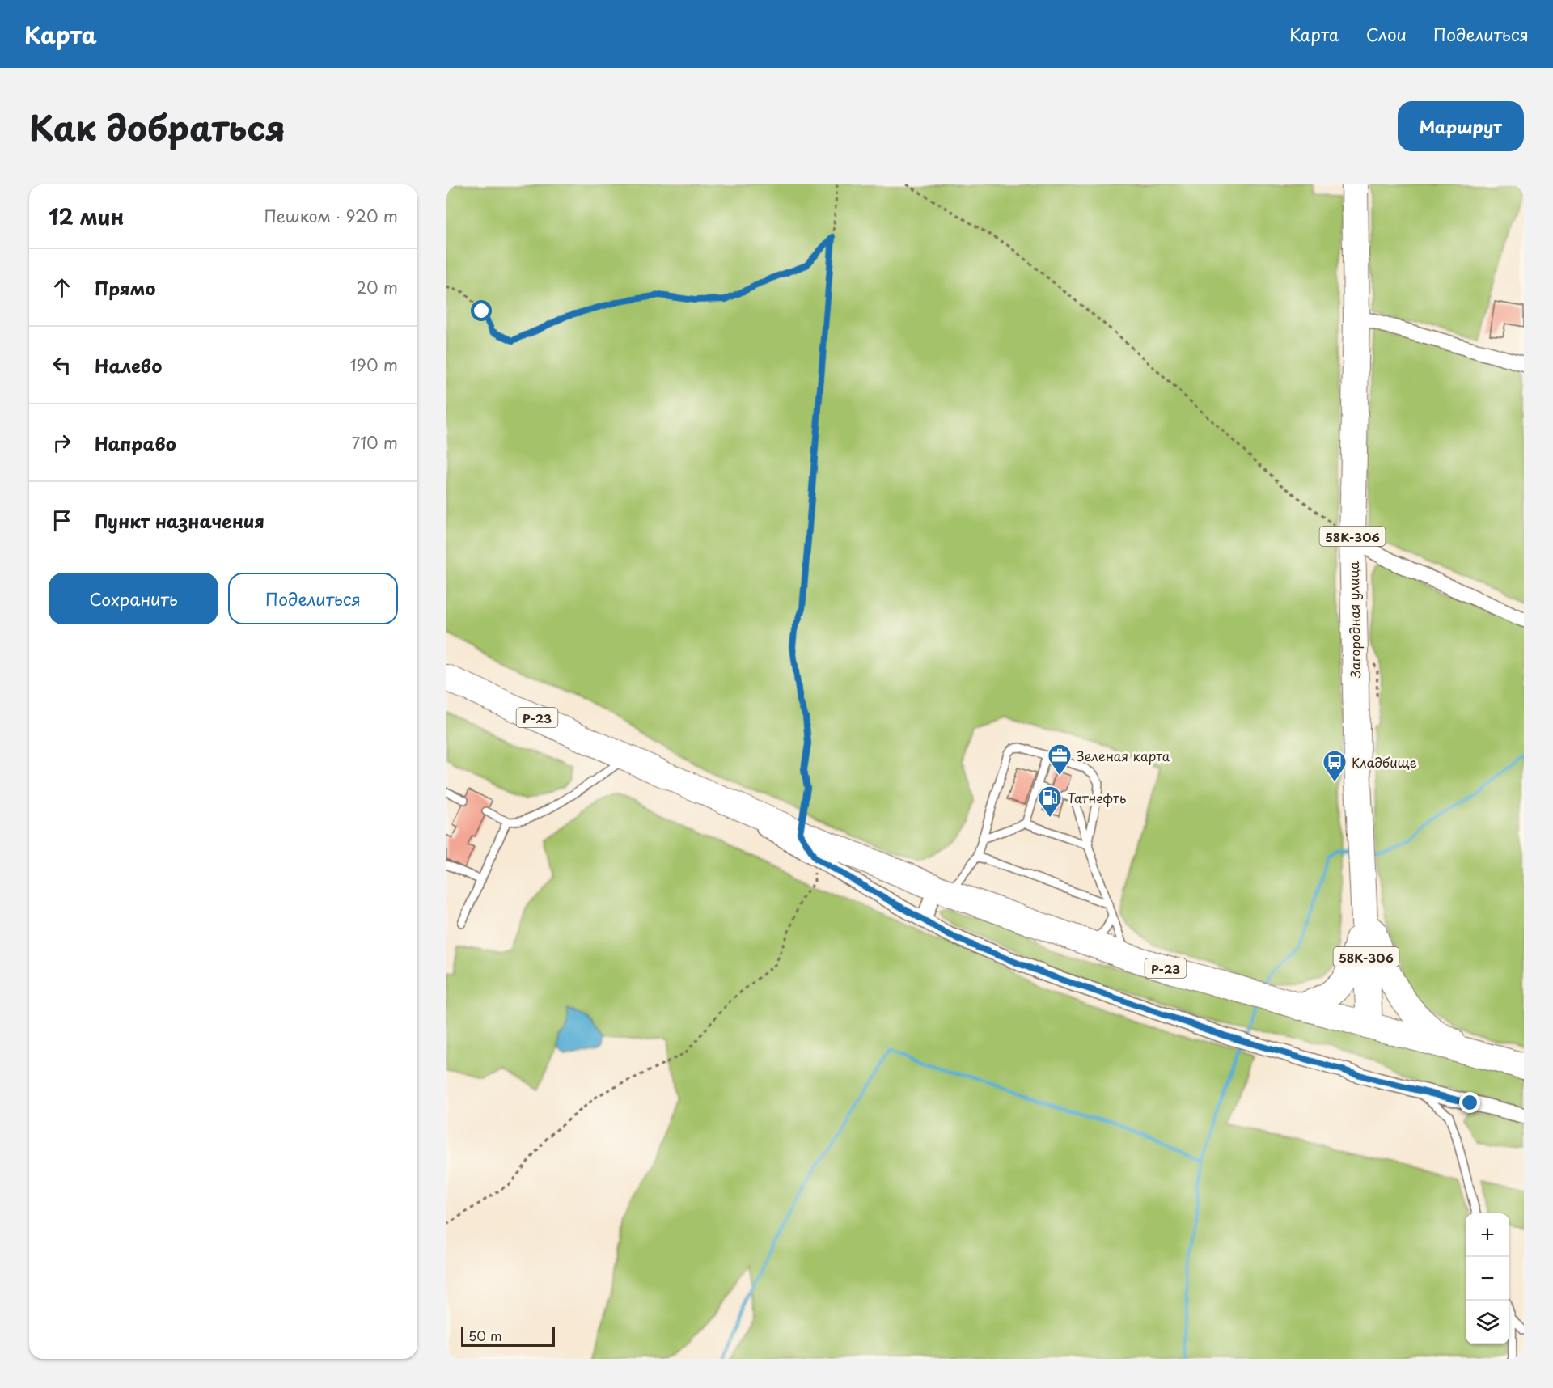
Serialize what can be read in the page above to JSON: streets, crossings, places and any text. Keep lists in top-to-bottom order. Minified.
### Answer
{"streets":{"highway":["58К-306","Загородная улица","Р-23"]},"crossings":[["Загородная улица","Р-23"]],"places":{"office":["Зеленая карта"],"bus stop":["Кладбище"],"fuel station":["Татнефть"]},"scale_bar":"50 m","page":{"header":"Карта","nav":["Карта","Слои","Поделиться"],"title":"Как добраться","buttons":["Маршрут",["Сохранить","Поделиться"]],"heading":["12 мин","Пешком · 920 m"],"list":[["Прямо","20 m"],["Налево","190 m"],["Направо","710 m"],"Пункт назначения"],"map_buttons":["+","−"],"scale":"50 m"}}
